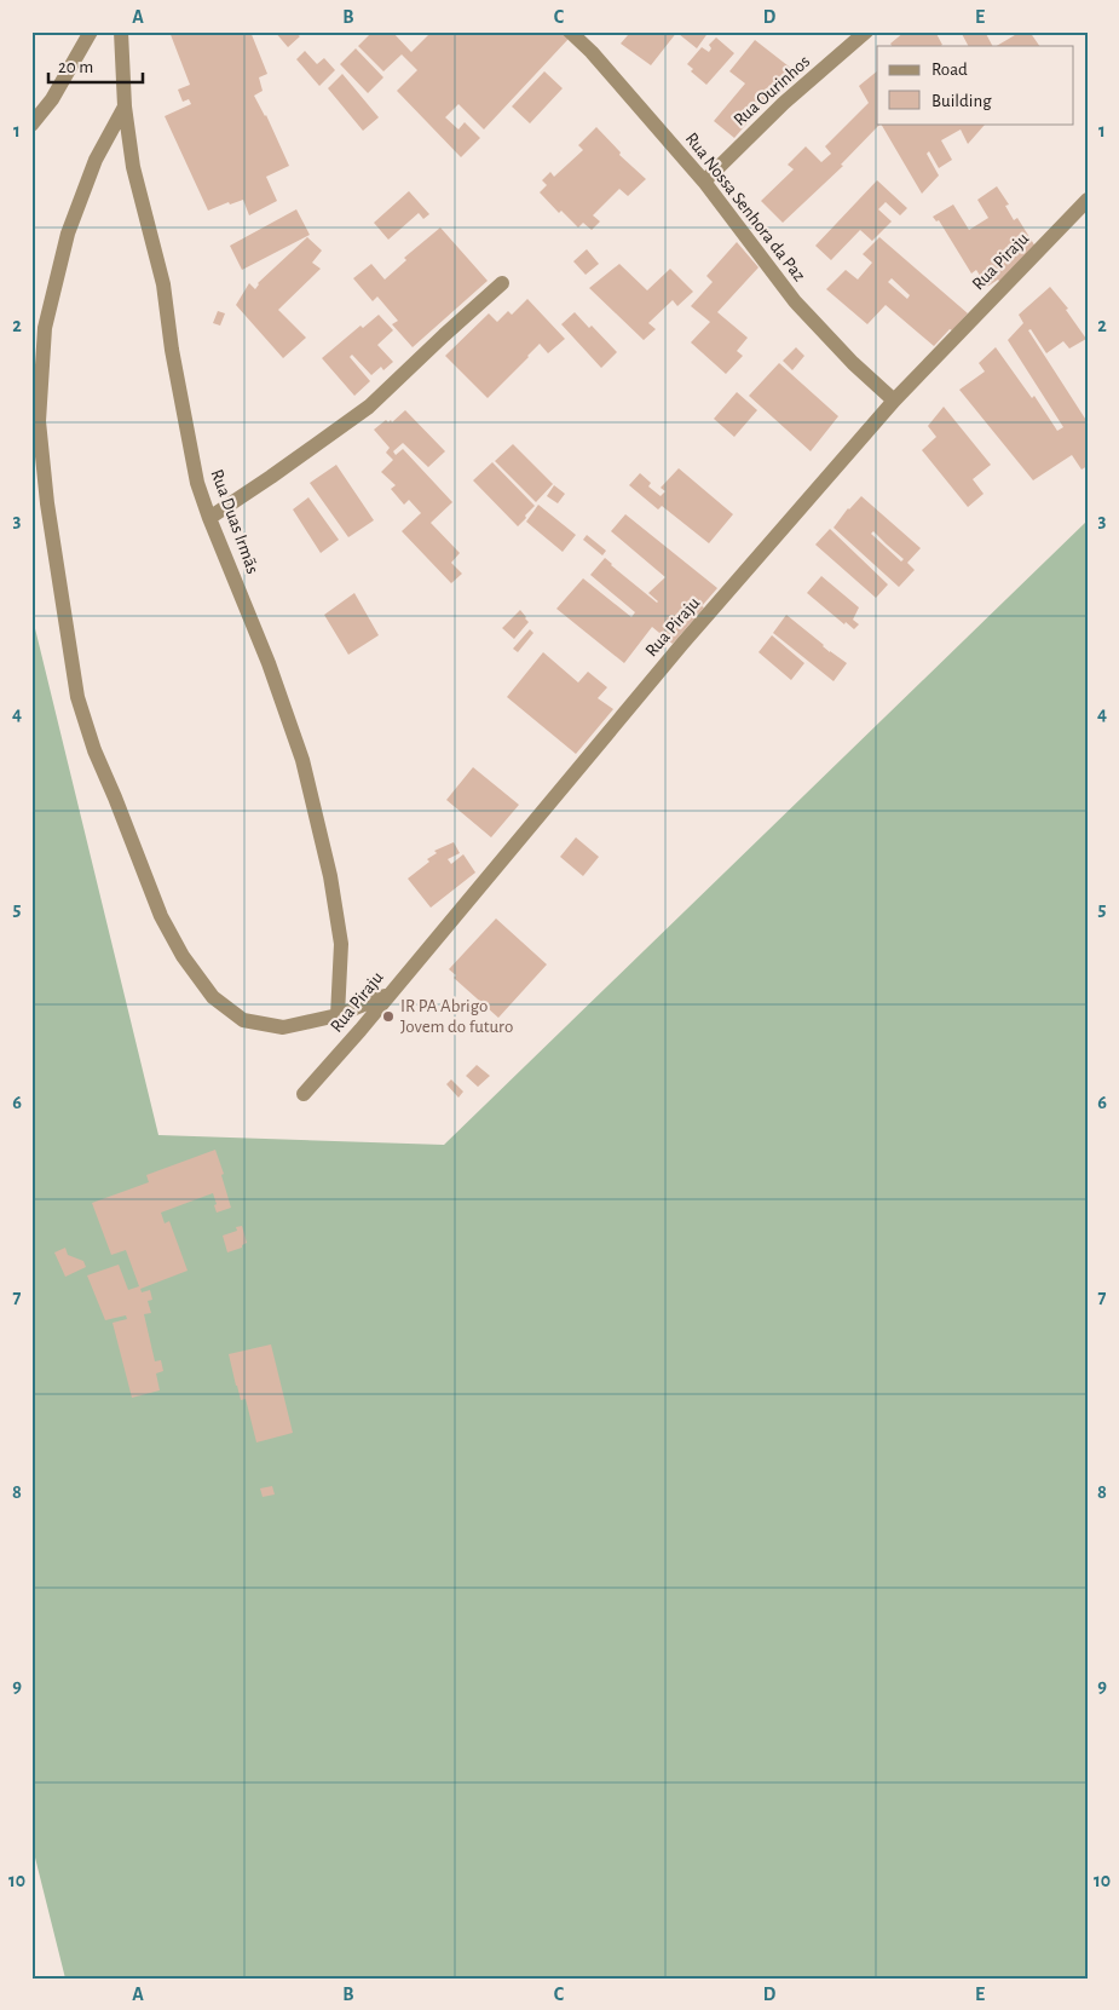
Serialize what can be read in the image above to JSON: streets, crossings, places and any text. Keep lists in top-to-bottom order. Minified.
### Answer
{"streets":{"street":["Rua Ourinhos","Rua Nossa Senhora da Paz","Rua Piraju","Rua Duas Irmãs"]},"crossings":[["Rua Ourinhos","Rua Nossa Senhora da Paz"],["Rua Nossa Senhora da Paz","Rua Piraju"]],"places":["IR PA Abrigo Jovem do futuro"],"legend":["Road","Building"],"scale_bar":"20 m","grid":{"columns":["A","B","C","D","E"],"rows":["1","2","3","4","5","6","7","8","9","10"]}}
